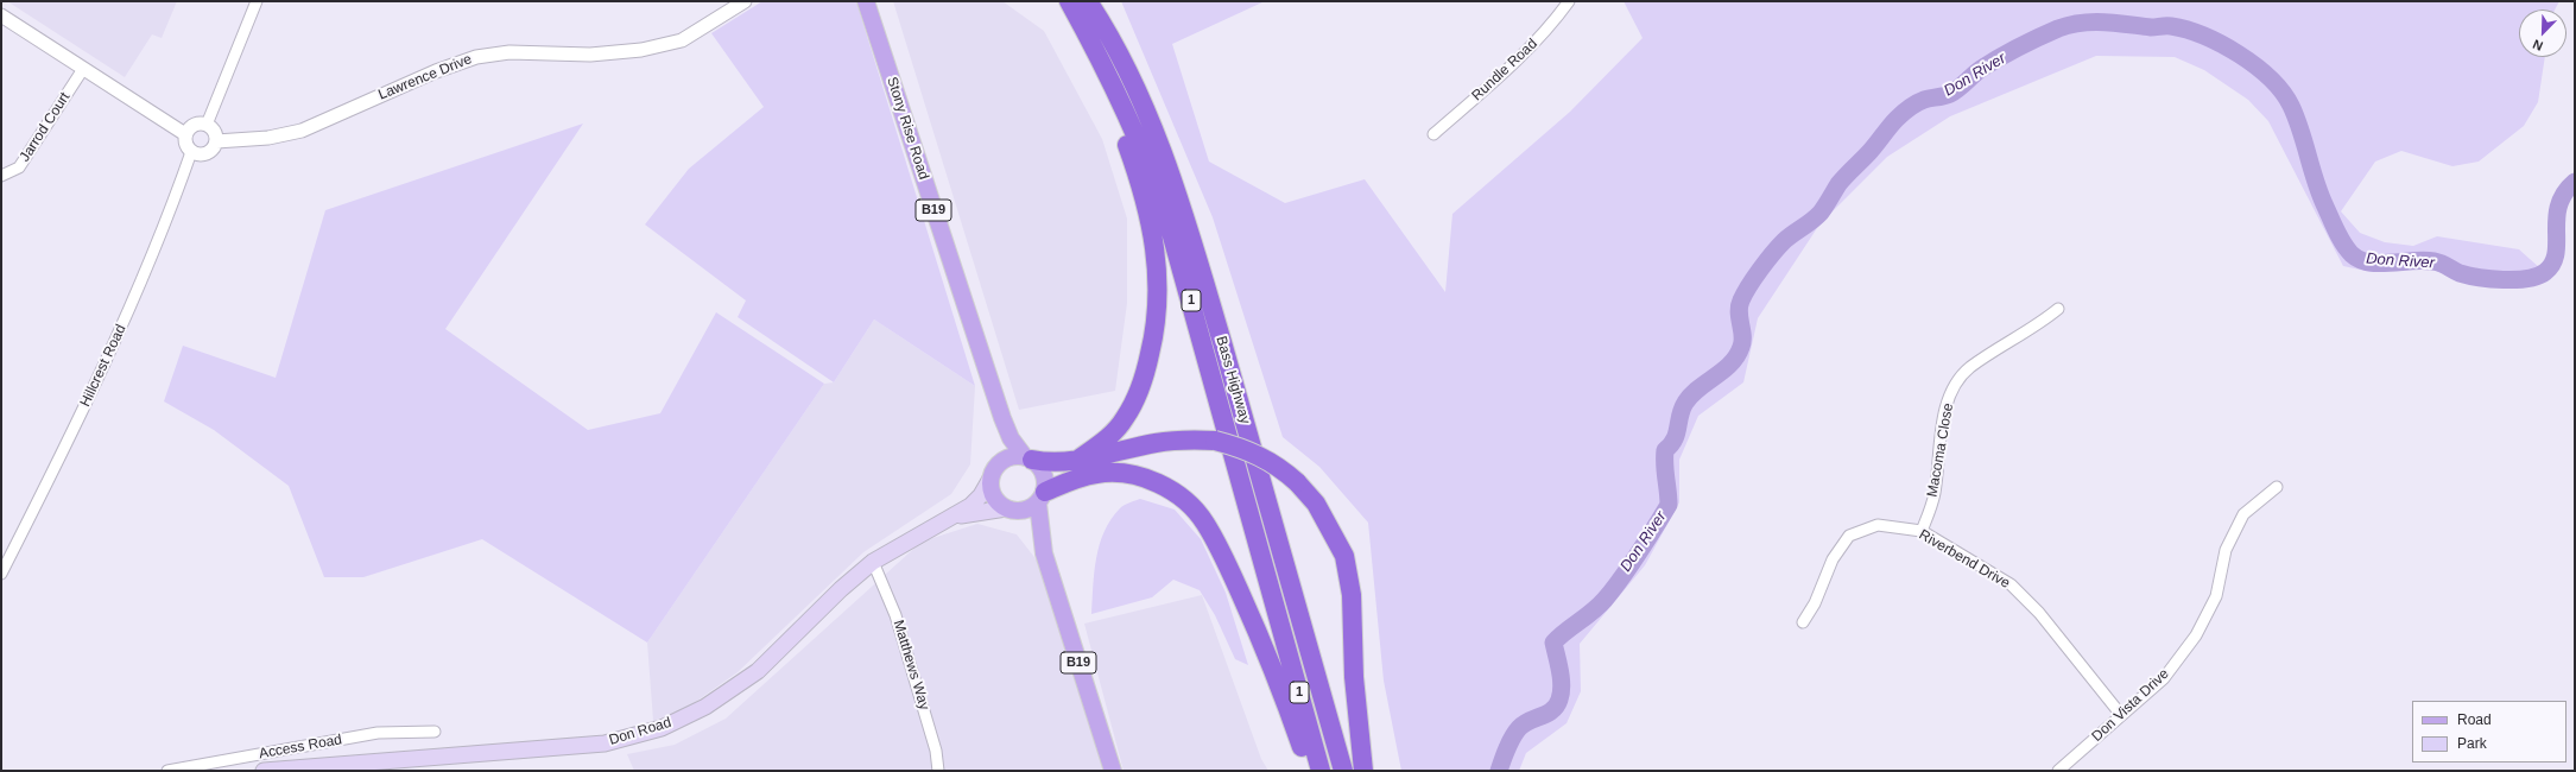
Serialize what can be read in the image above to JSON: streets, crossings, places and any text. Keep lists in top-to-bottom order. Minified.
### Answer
{"streets":{"highway":["1","Bass Highway"],"main road":["Stony Rise Road","B19","Don Road"],"street":["Rundle Road","Lawrence Drive","Jarrod Court","Hillcrest Road","Macoma Close","Riverbend Drive","Matthews Way","Don Vista Drive","Access Road"]},"crossings":[["Lawrence Drive","Hillcrest Road"],["Stony Rise Road","B19"],["Stony Rise Road","Don Road"],["B19","Don Road"],["Macoma Close","Riverbend Drive"],["Riverbend Drive","Don Vista Drive"],["Matthews Way","Don Road"]],"water":["Don River"],"legend":["Road","Park"],"north":"bottom left"}
